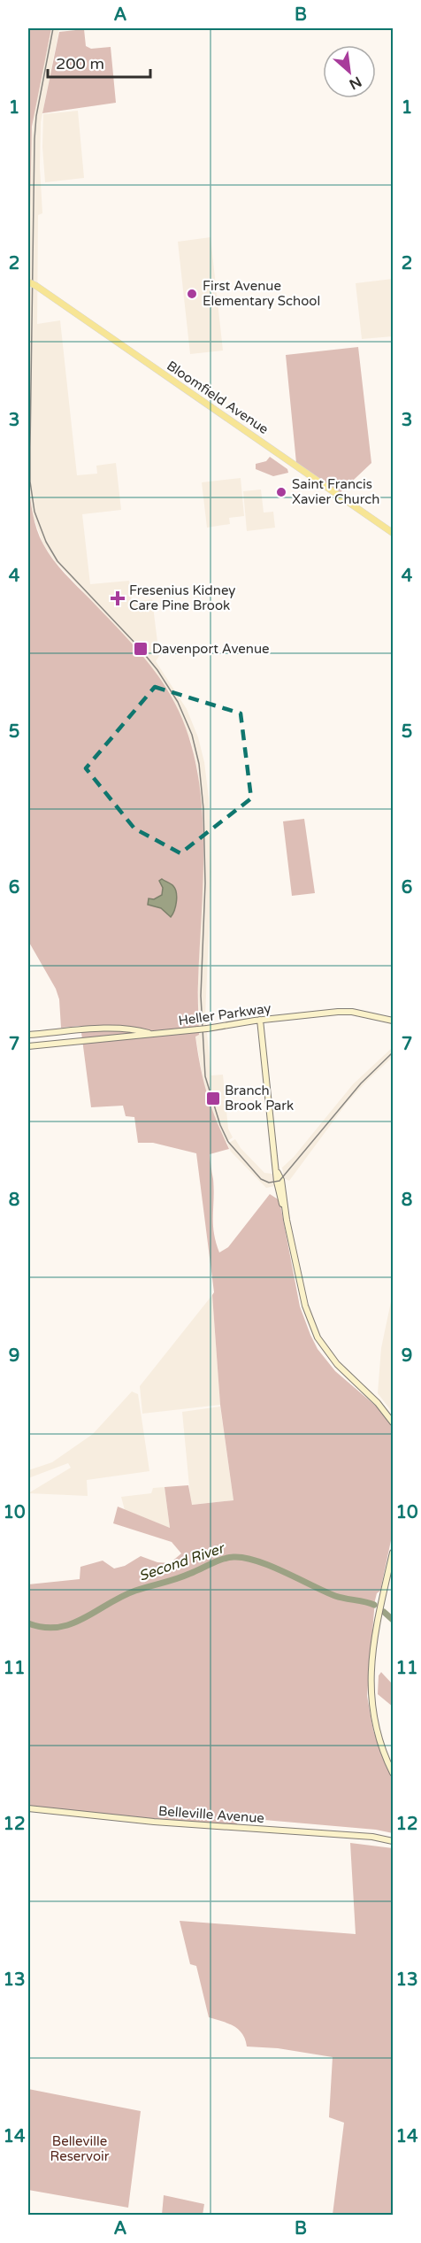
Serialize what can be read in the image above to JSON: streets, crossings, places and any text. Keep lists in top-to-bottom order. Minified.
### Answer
{"streets":{"main road":["Bloomfield Avenue","Heller Parkway","Belleville Avenue"]},"water":["Second River"],"parks":["Belleville Reservoir"],"places":{"other":["First Avenue Elementary School","Saint Francis Xavier Church"],"health":["Fresenius Kidney Care Pine Brook"],"transit":["Davenport Avenue","Branch Brook Park"]},"scale_bar":"200 m","north":"bottom right","grid":{"columns":["A","B"],"rows":["1","2","3","4","5","6","7","8","9","10","11","12","13","14"]}}
